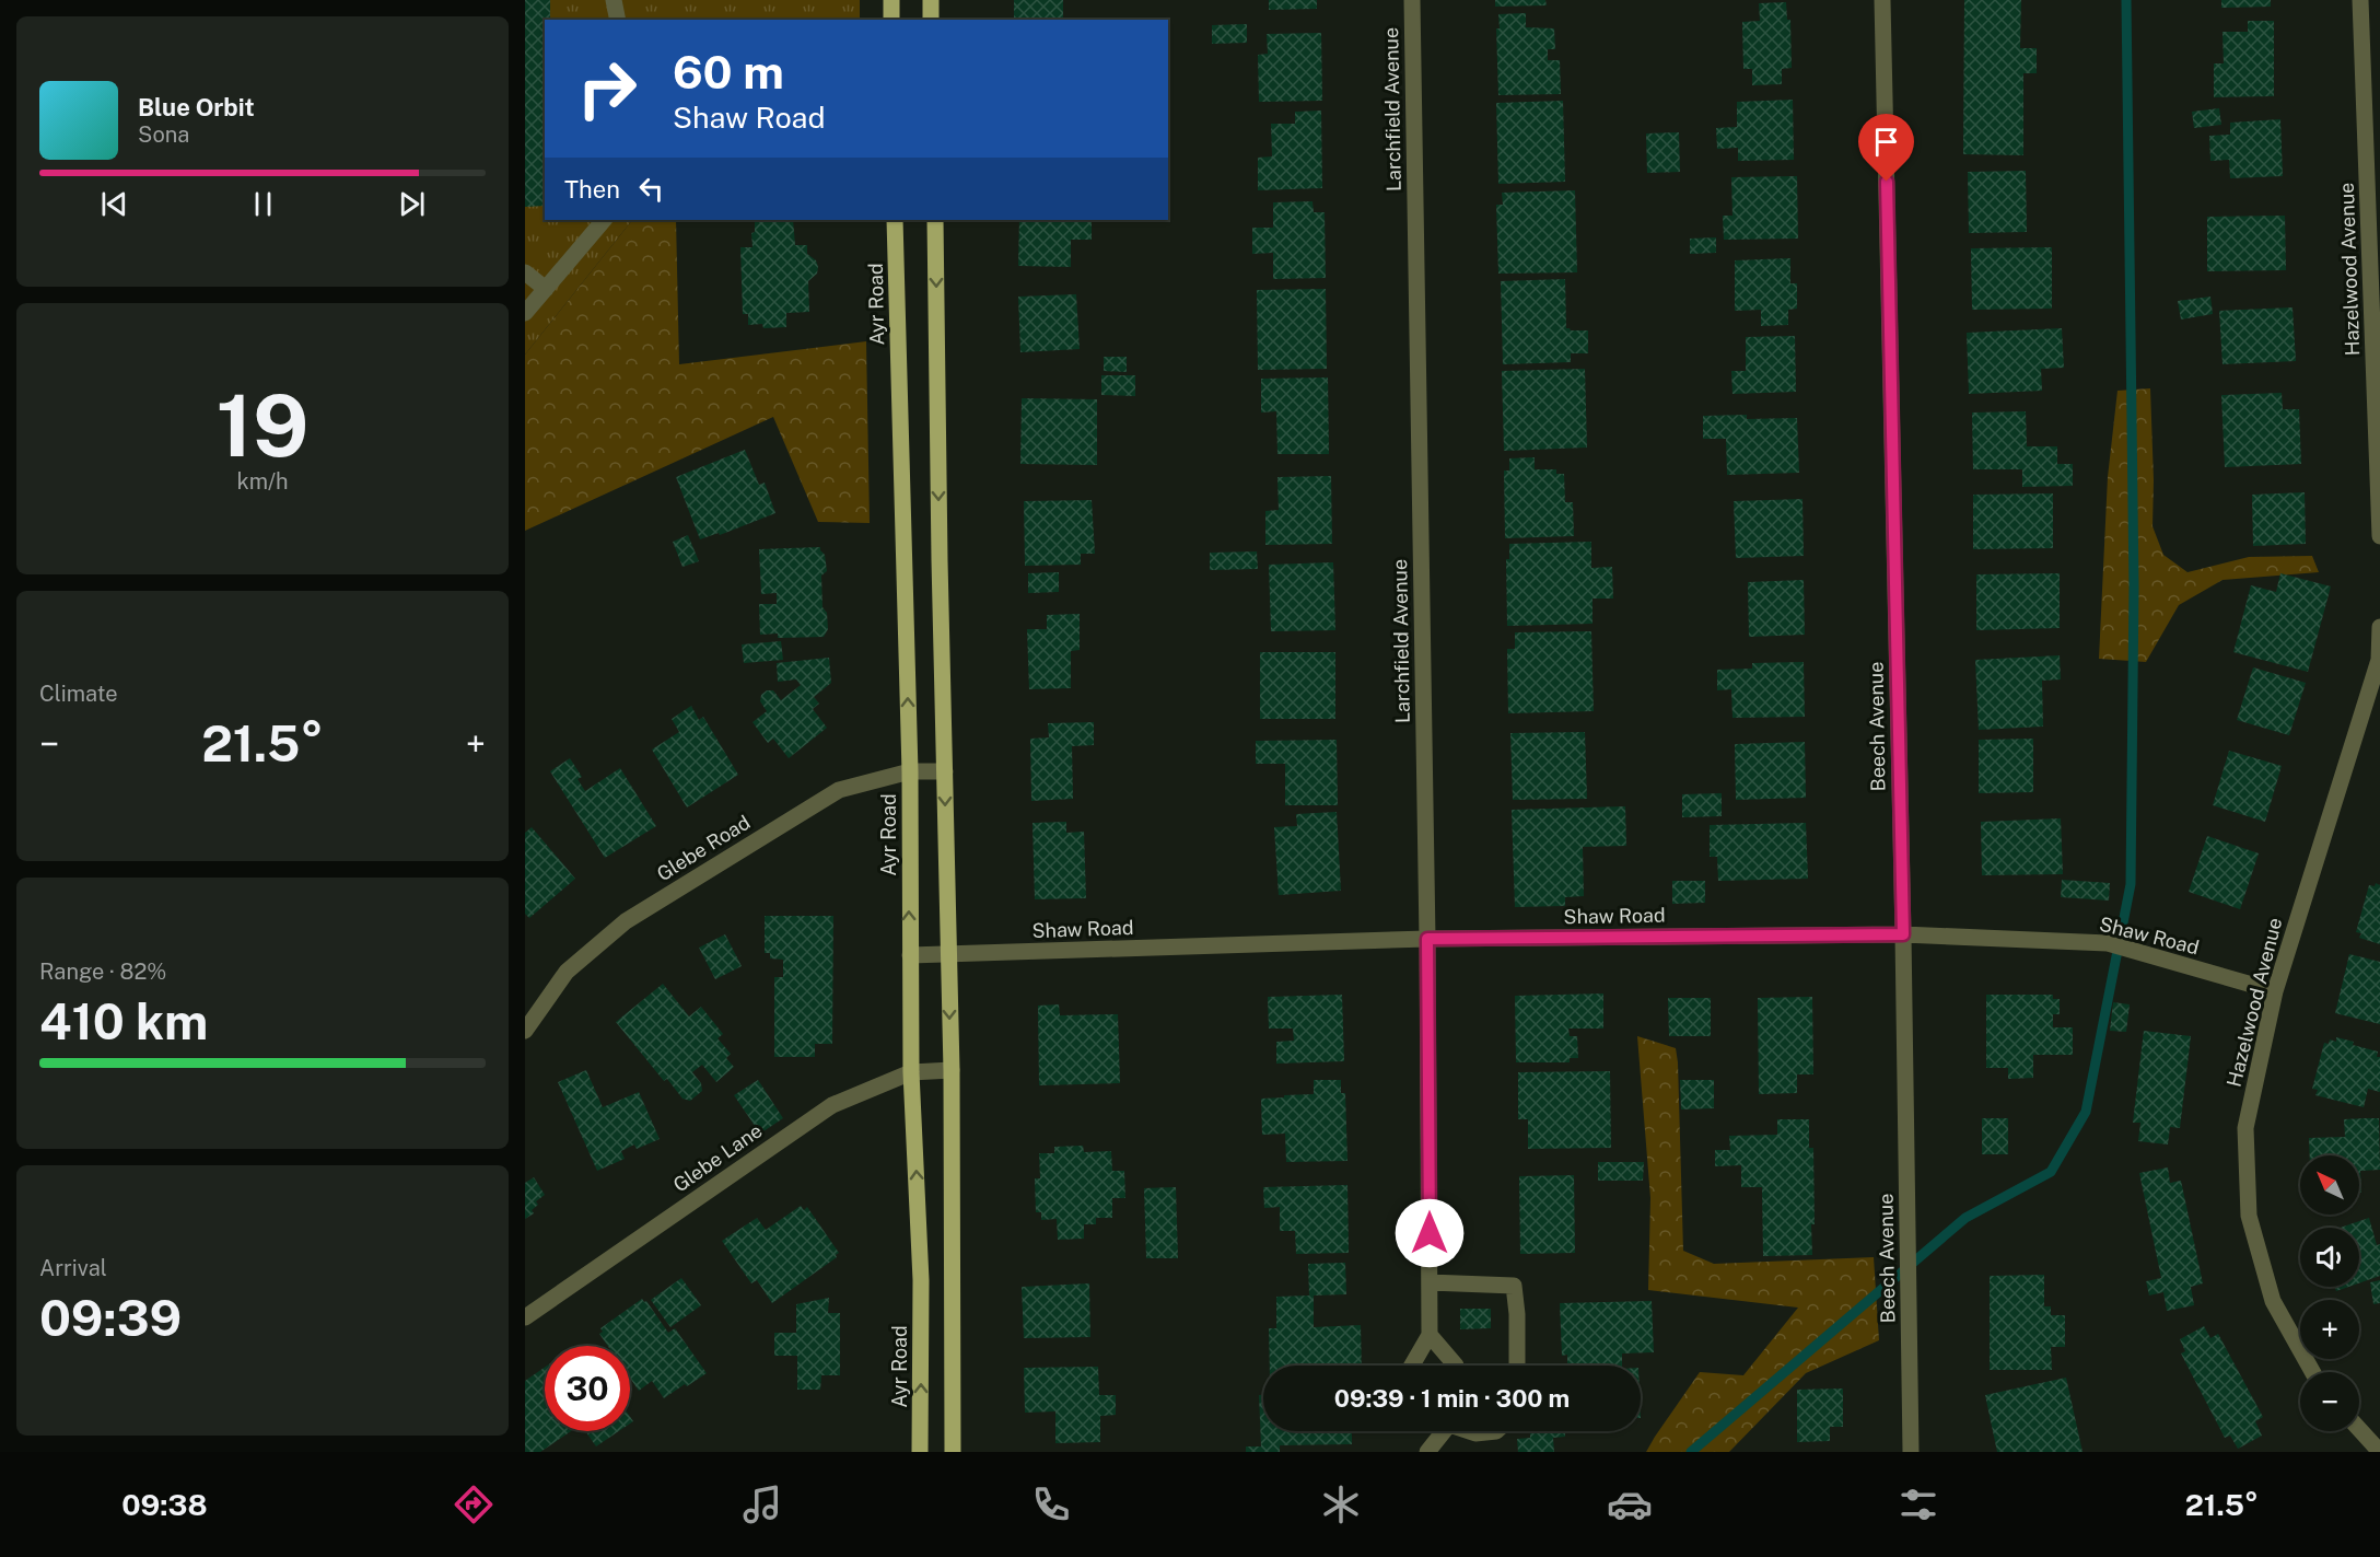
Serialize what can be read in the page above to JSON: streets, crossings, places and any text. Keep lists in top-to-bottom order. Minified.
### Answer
{"streets":{"main road":["Ayr Road"],"street":["Larchfield Avenue","Hazelwood Avenue","Beech Avenue","Glebe Road","Shaw Road","Glebe Lane"]},"crossings":[["Larchfield Avenue","Shaw Road"],["Hazelwood Avenue","Shaw Road"],["Ayr Road","Glebe Road"],["Ayr Road","Shaw Road"],["Ayr Road","Glebe Lane"],["Beech Avenue","Shaw Road"]],"north":"top left","page":{"turn":["60 m","Shaw Road"],"song":["Blue Orbit","Sona"],"then":"Then","tile":[["19","km/h"],"Climate",["Range · 82%","410 km"],["Arrival","09:39"]],"heat":["−","21.5°","+"],"map_buttons":["+","−"],"limit":"30","trip":"09:39 · 1 min · 300 m","tabs":["09:38","21.5°"]}}
